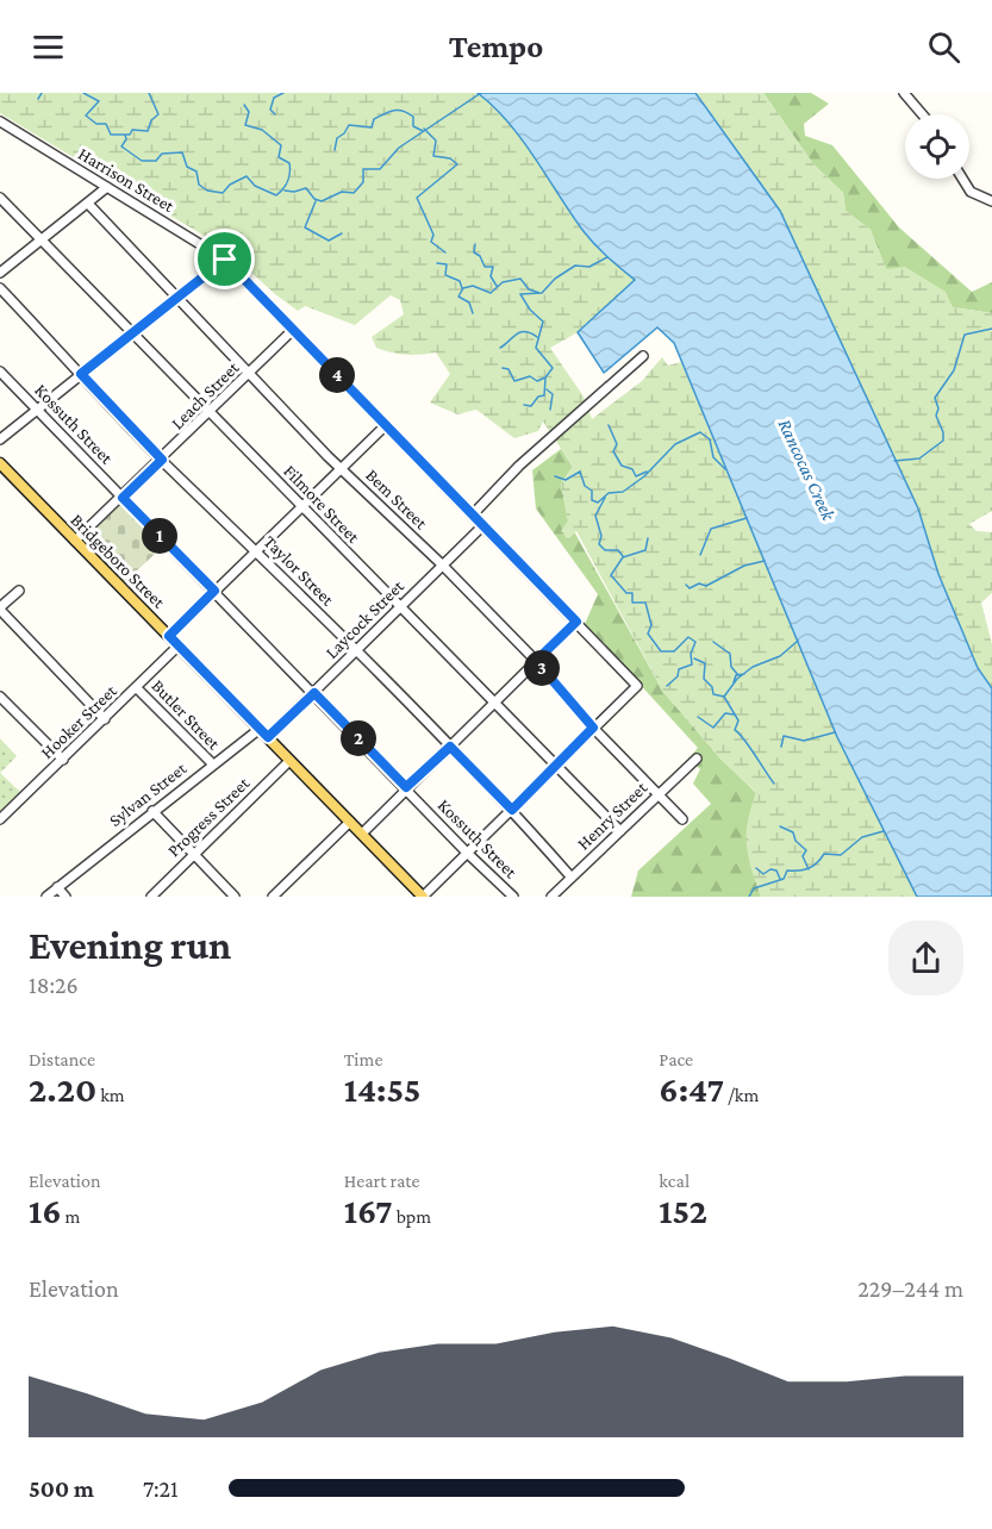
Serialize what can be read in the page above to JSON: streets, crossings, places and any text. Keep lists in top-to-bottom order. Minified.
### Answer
{"streets":{"main road":["Bridgeboro Street"],"street":["Harrison Street","Leach Street","Kossuth Street","Bem Street","Filmore Street","Taylor Street","Laycock Street","Butler Street","Hooker Street","Sylvan Street","Henry Street","Progress Street"]},"crossings":[["Harrison Street","Leach Street"],["Harrison Street","Bem Street"],["Harrison Street","Laycock Street"],["Leach Street","Kossuth Street"],["Leach Street","Bem Street"],["Leach Street","Filmore Street"],["Leach Street","Bridgeboro Street"],["Leach Street","Taylor Street"],["Kossuth Street","Laycock Street"],["Bem Street","Laycock Street"],["Bem Street","Henry Street"],["Filmore Street","Laycock Street"],["Filmore Street","Henry Street"],["Bridgeboro Street","Laycock Street"],["Bridgeboro Street","Hooker Street"],["Bridgeboro Street","Sylvan Street"],["Bridgeboro Street","Progress Street"],["Taylor Street","Laycock Street"],["Taylor Street","Henry Street"],["Laycock Street","Sylvan Street"],["Butler Street","Hooker Street"],["Butler Street","Sylvan Street"]],"water":["Rancocas Creek"],"page":{"header":"Tempo","pins":["4","1","3","2"],"heading":["Evening run","18:26"],"stats":[["Distance","2.20 km"],["Time","14:55"],["Pace","6:47 /km"],["Elevation","16 m"],["Heart rate","167 bpm"],["kcal","152"]],"chart":["Elevation","229–244 m"],"list":[{"name":"500 m","note":"7:21"}]}}
